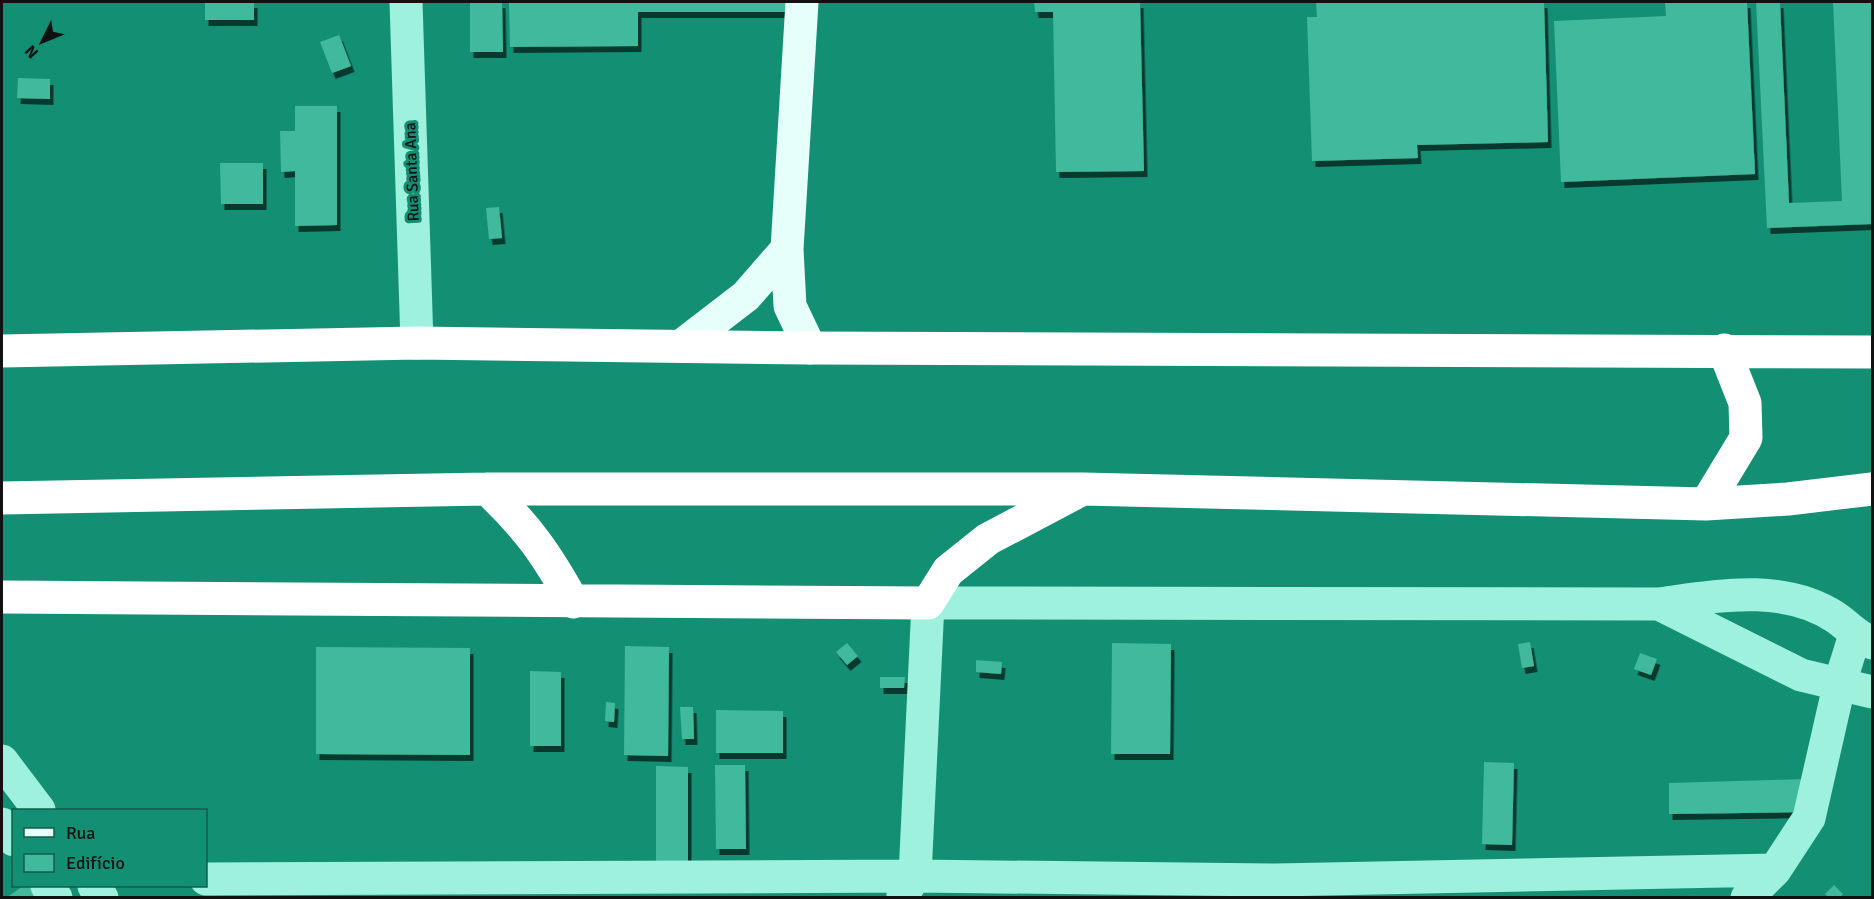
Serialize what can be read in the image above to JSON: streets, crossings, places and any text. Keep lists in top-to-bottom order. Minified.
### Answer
{"streets":{"street":["Rua Santa Ana"]},"legend":["Rua","Edifício"],"north":"bottom left"}
